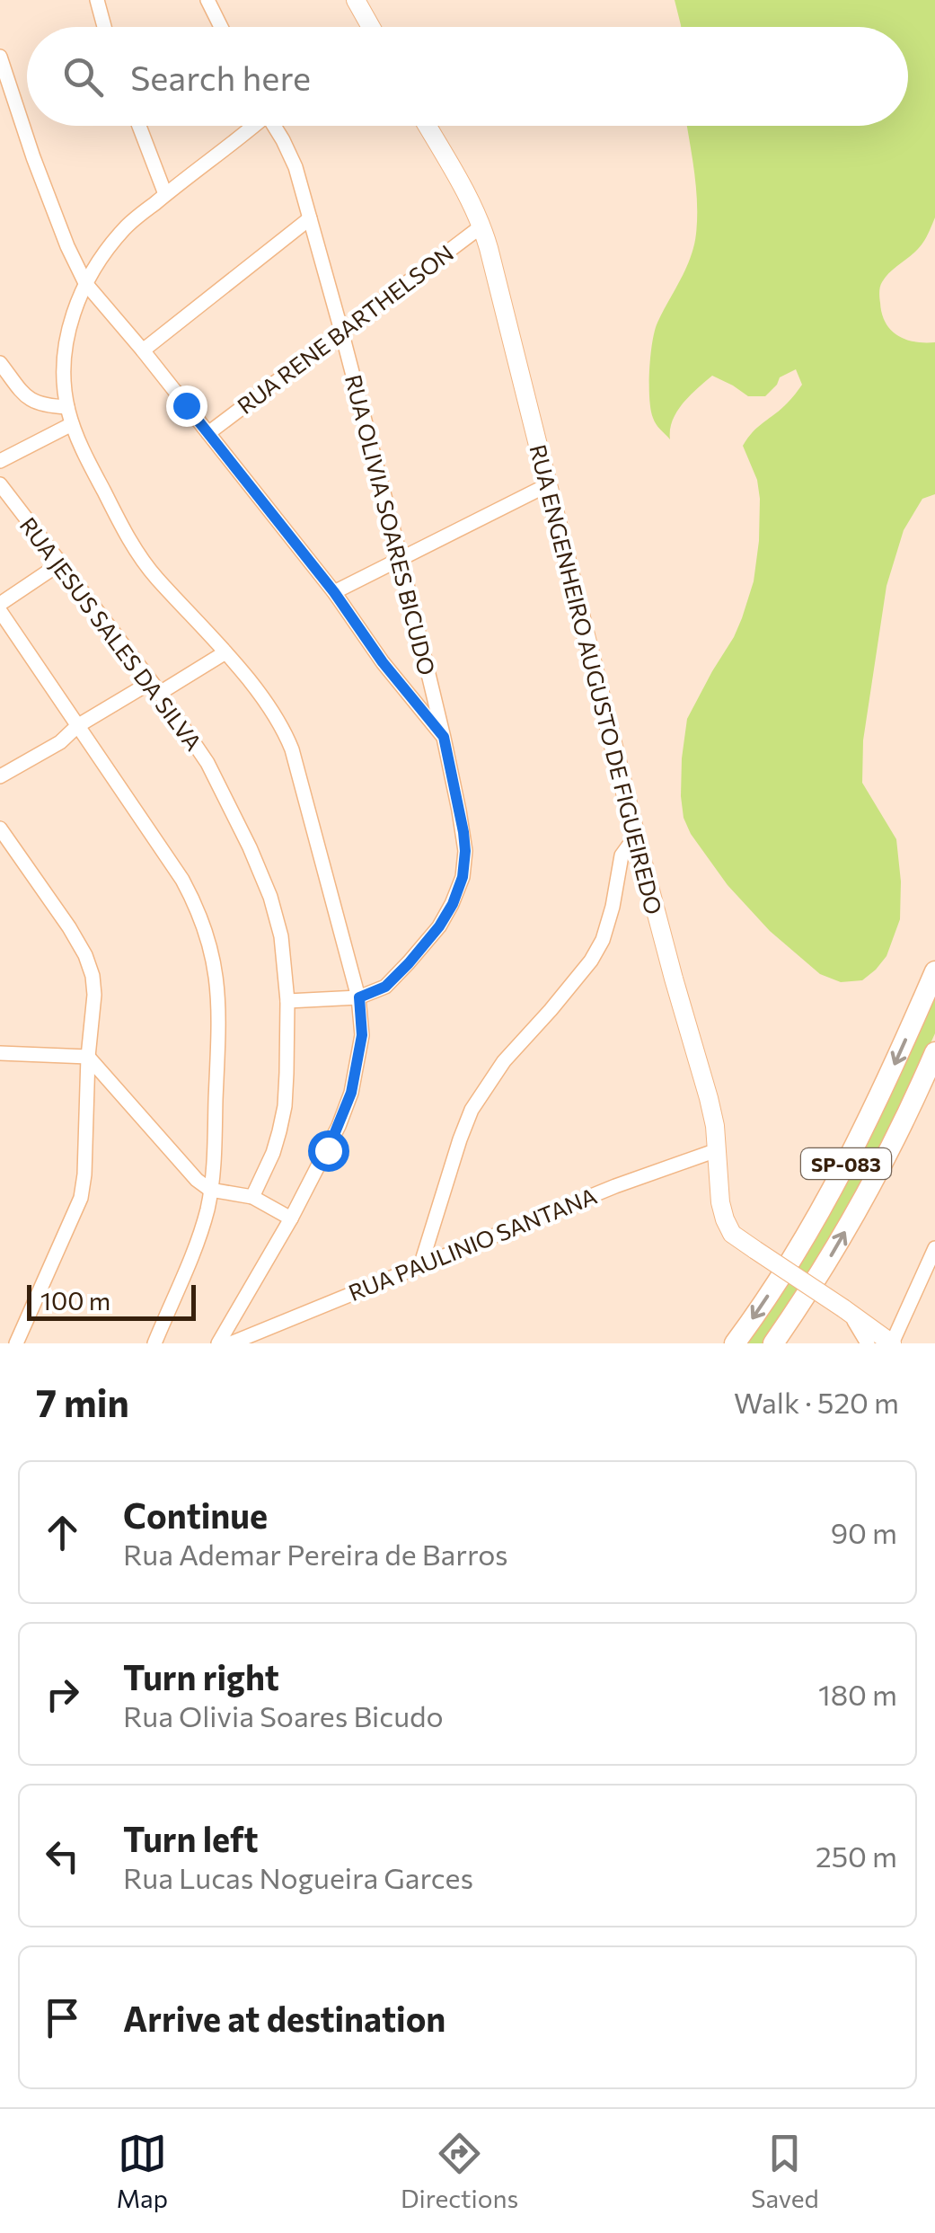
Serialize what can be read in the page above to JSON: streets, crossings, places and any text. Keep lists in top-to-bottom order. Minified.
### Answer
{"streets":{"highway":["SP-083"],"main road":["RUA ENGENHEIRO AUGUSTO DE FIGUEIREDO"],"street":["RUA RENE BARTHELSON","RUA OLIVIA SOARES BICUDO","RUA JESUS SALES DA SILVA","RUA PAULINIO SANTANA"]},"crossings":[["RUA RENE BARTHELSON","RUA OLIVIA SOARES BICUDO"],["RUA RENE BARTHELSON","RUA ENGENHEIRO AUGUSTO DE FIGUEIREDO"],["RUA OLIVIA SOARES BICUDO","RUA JESUS SALES DA SILVA"],["RUA ENGENHEIRO AUGUSTO DE FIGUEIREDO","RUA PAULINIO SANTANA"]],"scale_bar":"100 m","page":{"search":"Search here","scale":"100 m","heading":["7 min","Walk · 520 m"],"list":[["Continue","Rua Ademar Pereira de Barros","90 m"],["Turn right","Rua Olivia Soares Bicudo","180 m"],["Turn left","Rua Lucas Nogueira Garces","250 m"],"Arrive at destination"],"nav":["Map","Directions","Saved"]}}
